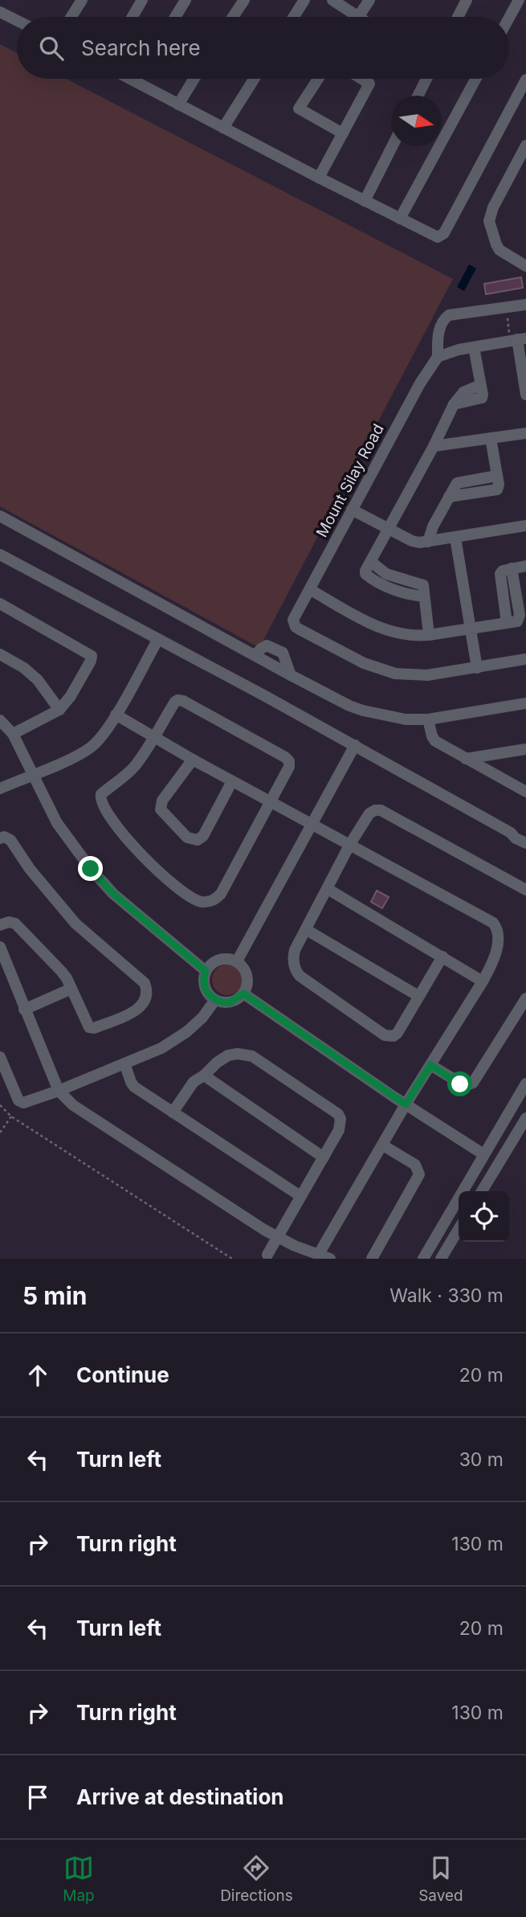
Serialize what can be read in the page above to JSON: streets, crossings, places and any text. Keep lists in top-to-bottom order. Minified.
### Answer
{"streets":{"street":["Mount Silay Road"]},"north":"right","page":{"search":"Search here","heading":["5 min","Walk · 330 m"],"list":[["Continue","20 m"],["Turn left","30 m"],["Turn right","130 m"],["Turn left","20 m"],["Turn right","130 m"],"Arrive at destination"],"nav":["Map","Directions","Saved"]}}
